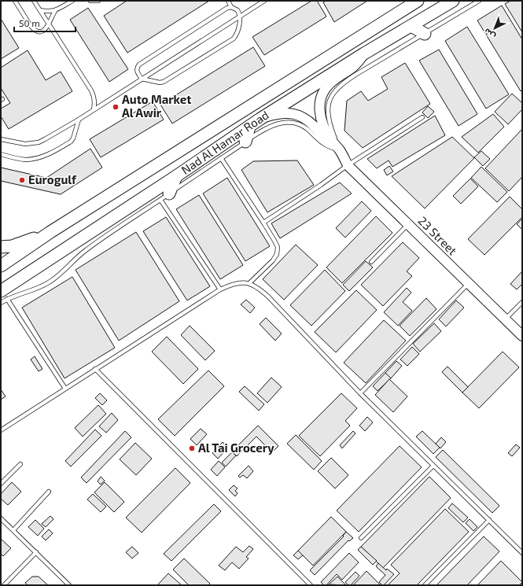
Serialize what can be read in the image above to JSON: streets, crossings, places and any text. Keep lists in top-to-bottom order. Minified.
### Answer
{"streets":{"main road":["Nad Al Hamar Road"],"street":["23 Street"]},"crossings":[["Nad Al Hamar Road","23 Street"]],"places":["Auto Market Al Awir","Eurogulf","Al Tai Grocery"],"scale_bar":"50 m","north":"bottom left"}
